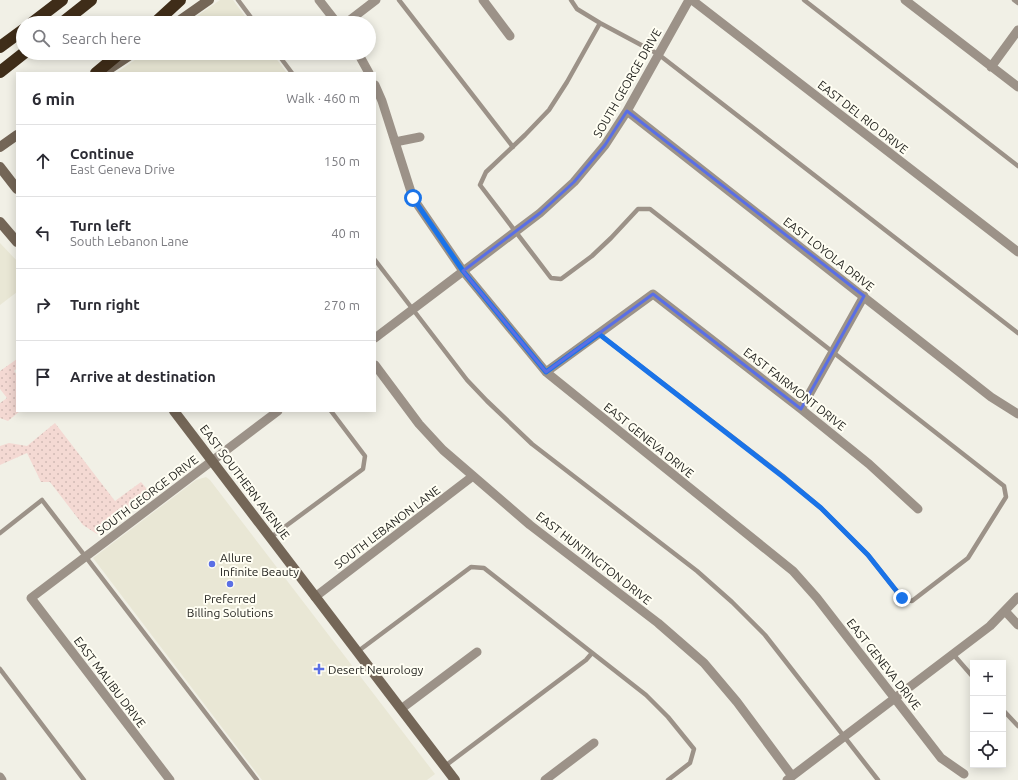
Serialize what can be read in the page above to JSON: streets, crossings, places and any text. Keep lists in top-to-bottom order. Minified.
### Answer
{"streets":{"main road":["EAST SOUTHERN AVENUE"],"street":["SOUTH GEORGE DRIVE","EAST DEL RIO DRIVE","EAST LOYOLA DRIVE","EAST FAIRMONT DRIVE","EAST GENEVA DRIVE","SOUTH LEBANON LANE","EAST HUNTINGTON DRIVE","EAST MALIBU DRIVE"]},"crossings":[["SOUTH GEORGE DRIVE","EAST LOYOLA DRIVE"],["SOUTH GEORGE DRIVE","EAST GENEVA DRIVE"],["SOUTH GEORGE DRIVE","EAST SOUTHERN AVENUE"],["SOUTH GEORGE DRIVE","EAST MALIBU DRIVE"],["EAST SOUTHERN AVENUE","SOUTH LEBANON LANE"],["SOUTH LEBANON LANE","EAST HUNTINGTON DRIVE"]],"places":{"other":["Allure Infinite Beauty","Preferred Billing Solutions"],"health":["Desert Neurology"]},"page":{"search":"Search here","heading":["6 min","Walk · 460 m"],"list":[["Continue","East Geneva Drive","150 m"],["Turn left","South Lebanon Lane","40 m"],["Turn right","270 m"],"Arrive at destination"],"map_buttons":["+","−"]}}
